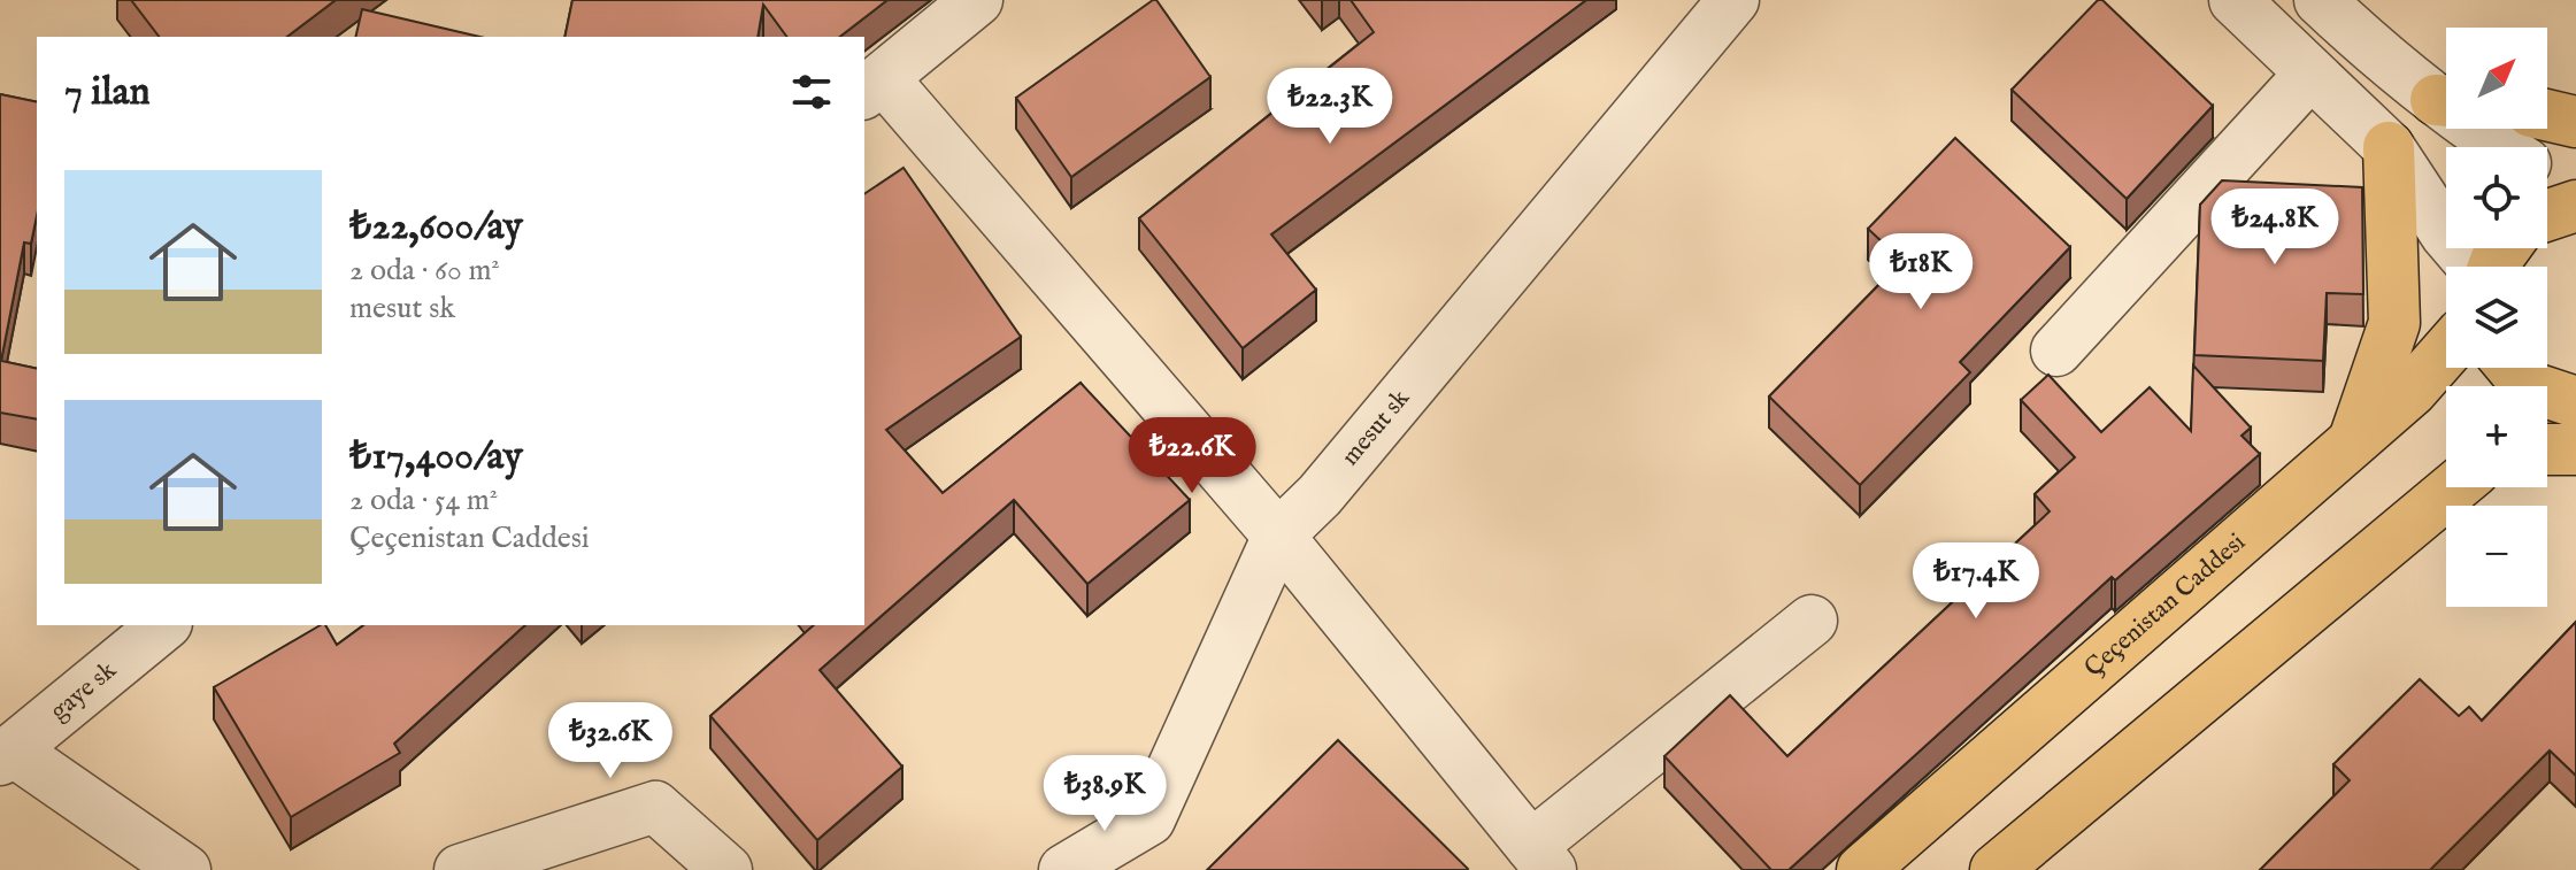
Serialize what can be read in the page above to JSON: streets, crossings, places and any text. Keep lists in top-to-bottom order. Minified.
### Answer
{"streets":{"main road":["Çeçenistan Caddesi"],"street":["mesut sk","gaye sk"]},"north":"top right","page":{"map_buttons":["+","−"],"heading":"7 ilan","price":["₺22.3K","₺24.8K","₺18K","₺22.6K","₺17.4K","₺32.6K","₺38.9K"],"list":[{"name":"₺22,600/ay","note":"2 oda · 60 m² · mesut sk"},{"name":"₺17,400/ay","note":"2 oda · 54 m² · Çeçenistan Caddesi"}]}}
